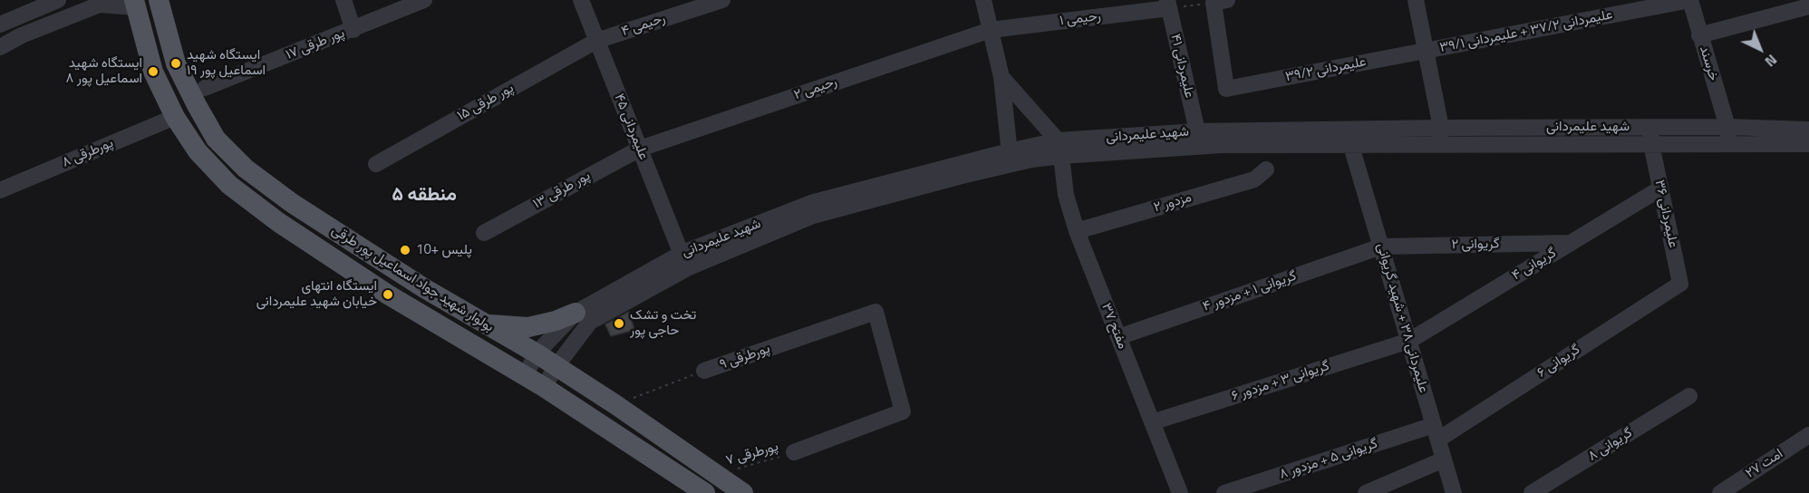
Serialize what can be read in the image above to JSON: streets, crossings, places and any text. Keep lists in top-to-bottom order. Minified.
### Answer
{"streets":{"main road":["بولوار شهید جواد اسماعیل پور طرقی"],"street":["رحیمی ۱","رحیمی ۴","علیمردانی ۳۷/۲ + علیمردانی ۳۹/۱","پور طرقی ۱۷","خرسند","علیمردانی ۴۱","علیمردانی ۳۹/۲","رحیمی ۲","پور طرقی ۱۵","علیمردانی ۴۵","شهید علیمردانی","پورطرقی ۸","پور طرقی ۱۳","مزدور ۲","علیمردانی ۳۶","گریوانی ۲","گریوانی ۴","گریوانی ۱ + مزدور ۴","علیمردانی ۳۸ + شهید گریوانی","مفتح ۳۷","پورطرقی ۹","گریوانی ۶","گریوانی ۳ + مزدور ۶","گریوانی ۸","گریوانی ۵ + مزدور ۸","امت ۲۷"],"path":["پورطرقی ۷"]},"crossings":[["رحیمی ۱","علیمردانی ۴۱"],["رحیمی ۱","رحیمی ۲"],["رحیمی ۴","پور طرقی ۱۵"],["رحیمی ۴","علیمردانی ۴۵"],["علیمردانی ۳۷/۲ + علیمردانی ۳۹/۱","خرسند"],["علیمردانی ۳۷/۲ + علیمردانی ۳۹/۱","علیمردانی ۳۹/۲"],["خرسند","شهید علیمردانی"],["علیمردانی ۴۱","شهید علیمردانی"],["رحیمی ۲","علیمردانی ۴۵"],["رحیمی ۲","پور طرقی ۱۳"],["پور طرقی ۱۵","علیمردانی ۴۵"],["علیمردانی ۴۵","شهید علیمردانی"],["علیمردانی ۴۵","پور طرقی ۱۳"],["شهید علیمردانی","علیمردانی ۳۶"],["شهید علیمردانی","بولوار شهید جواد اسماعیل پور طرقی"],["شهید علیمردانی","علیمردانی ۳۸ + شهید گریوانی"],["شهید علیمردانی","مفتح ۳۷"],["پورطرقی ۸","بولوار شهید جواد اسماعیل پور طرقی"],["مزدور ۲","مفتح ۳۷"],["علیمردانی ۳۶","گریوانی ۴"],["علیمردانی ۳۶","گریوانی ۶"],["گریوانی ۲","گریوانی ۴"],["گریوانی ۲","گریوانی ۱ + مزدور ۴"],["گریوانی ۲","علیمردانی ۳۸ + شهید گریوانی"],["گریوانی ۴","علیمردانی ۳۸ + شهید گریوانی"],["گریوانی ۴","گریوانی ۳ + مزدور ۶"],["بولوار شهید جواد اسماعیل پور طرقی","پورطرقی ۹"],["بولوار شهید جواد اسماعیل پور طرقی","پورطرقی ۷"],["گریوانی ۱ + مزدور ۴","علیمردانی ۳۸ + شهید گریوانی"],["گریوانی ۱ + مزدور ۴","مفتح ۳۷"],["علیمردانی ۳۸ + شهید گریوانی","گریوانی ۶"],["علیمردانی ۳۸ + شهید گریوانی","گریوانی ۳ + مزدور ۶"],["علیمردانی ۳۸ + شهید گریوانی","گریوانی ۵ + مزدور ۸"],["مفتح ۳۷","گریوانی ۳ + مزدور ۶"],["پورطرقی ۹","پورطرقی ۷"],["گریوانی ۶","گریوانی ۵ + مزدور ۸"]],"districts":["منطقه ۵"],"places":["ایستگاه شهید اسماعیل پور ۱۹","ایستگاه شهید اسماعیل پور ۸","پلیس +10","ایستگاه انتهای خیابان شهید علیمردانی","تخت و تشک حاجی پور"],"north":"bottom right"}
